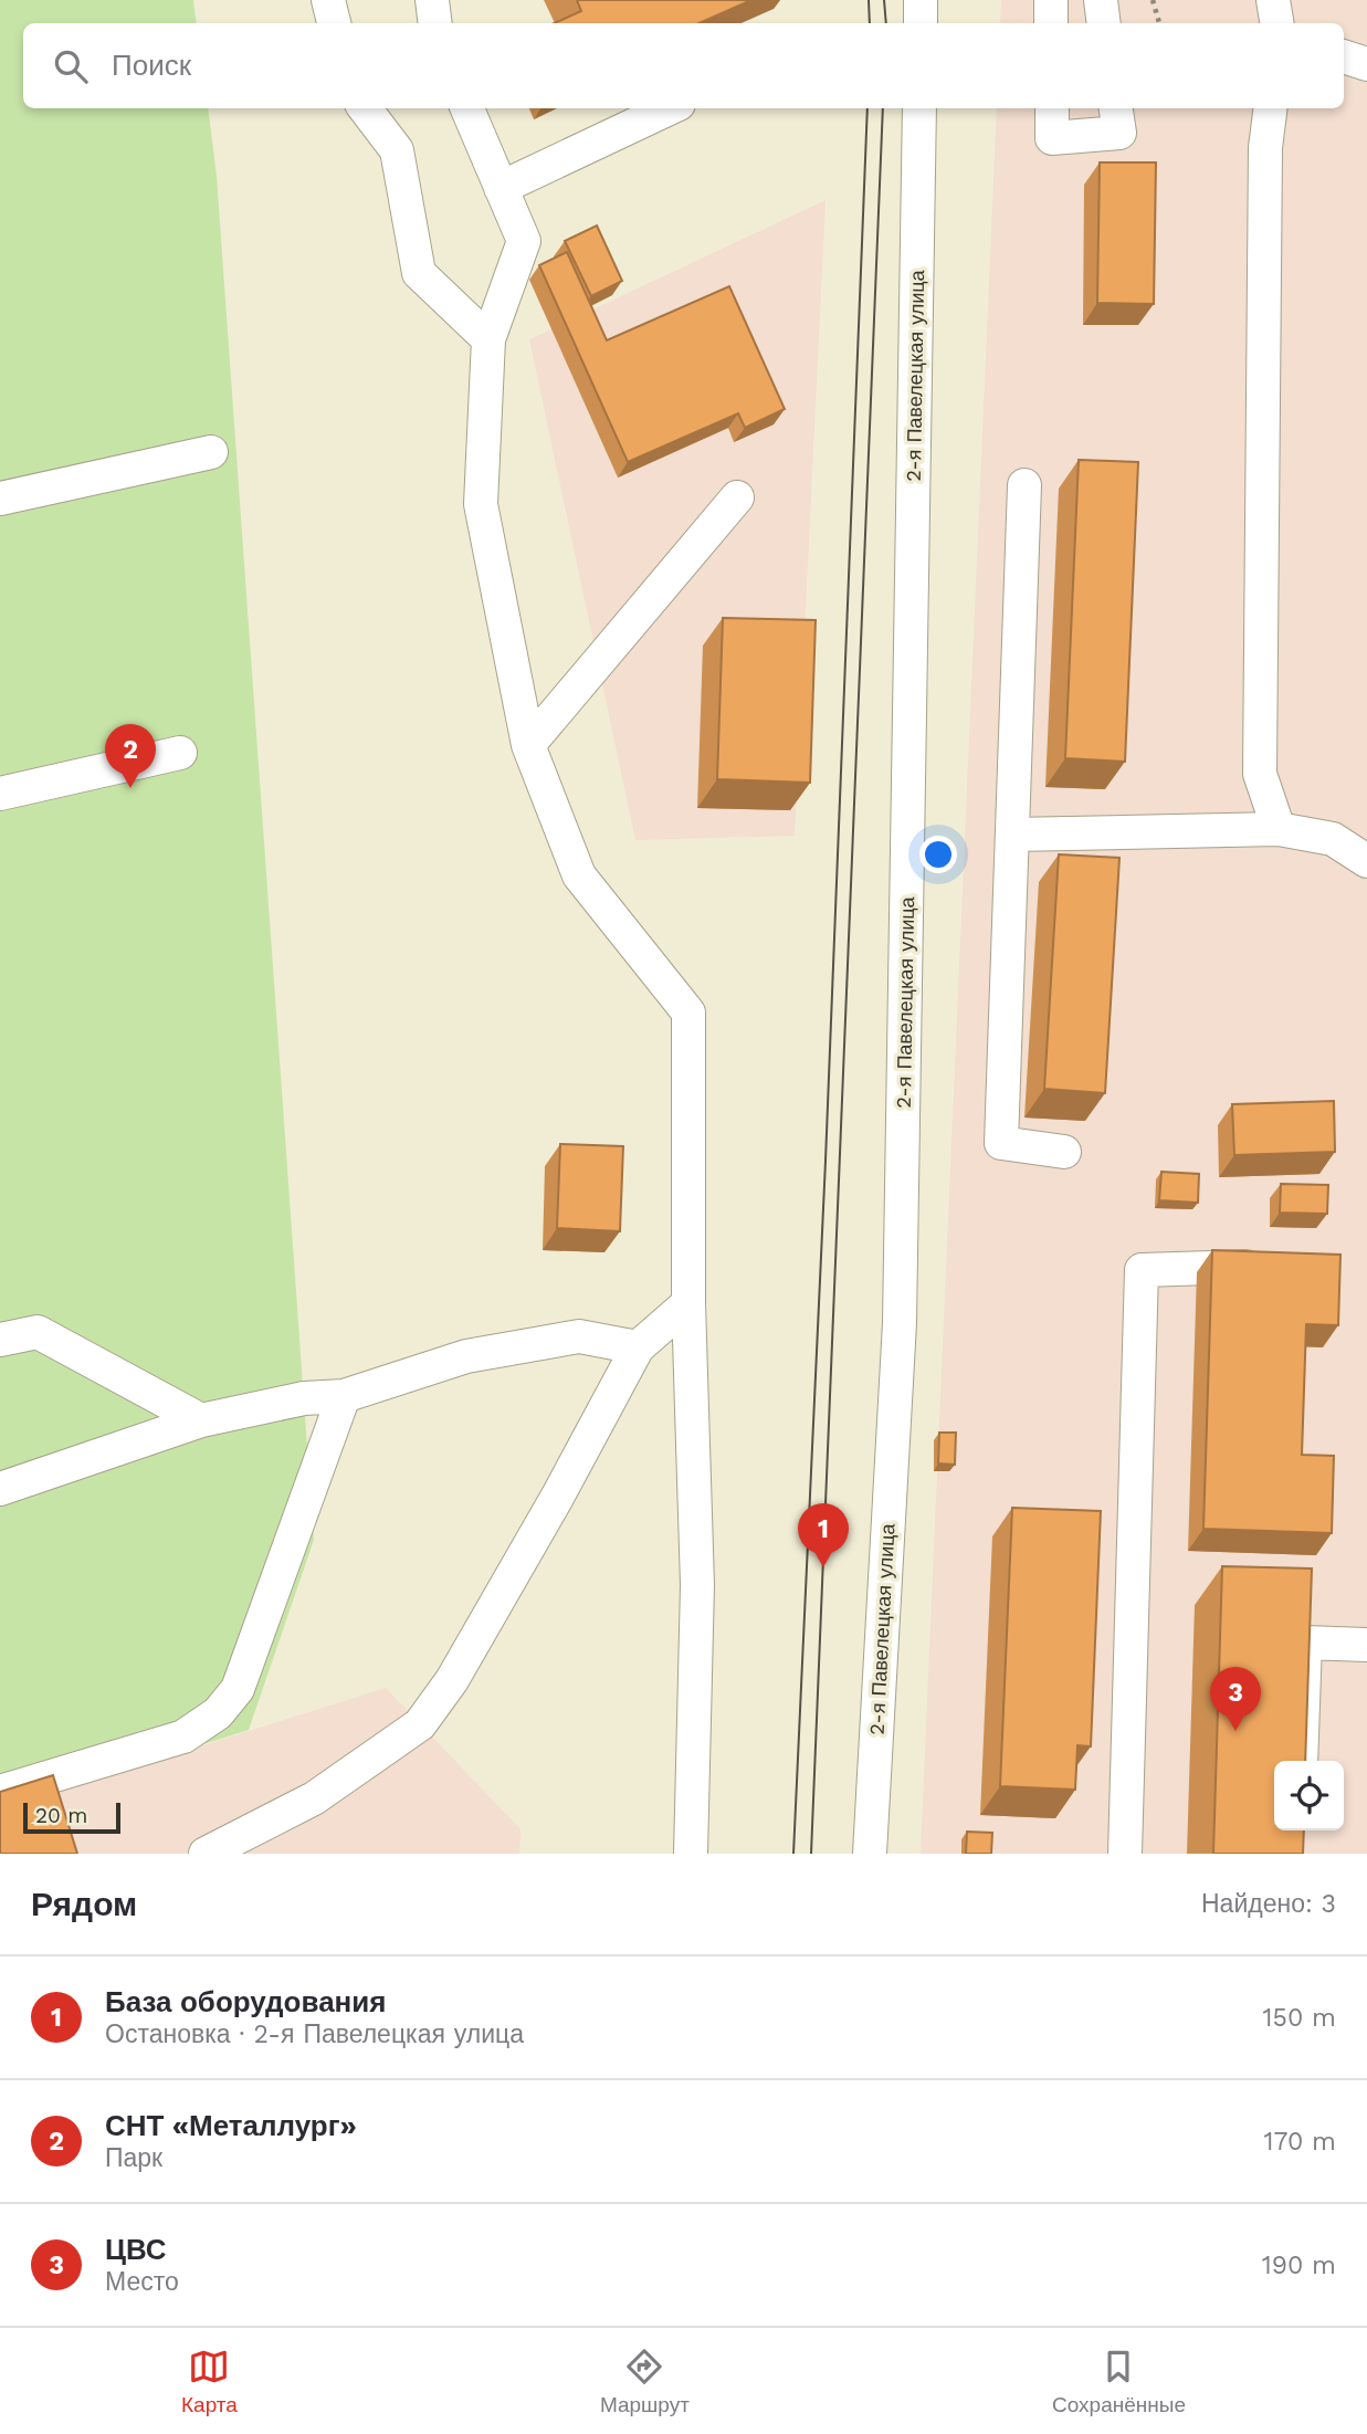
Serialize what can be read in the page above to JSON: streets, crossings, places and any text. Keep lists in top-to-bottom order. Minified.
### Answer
{"streets":{"street":["2-я Павелецкая улица"]},"scale_bar":"20 m","page":{"search":"Поиск","pins":["2","1","3"],"scale":"20 m","heading":["Рядом","Найдено: 3"],"list":[{"mark":"1","name":"База оборудования","note":"Остановка · 2-я Павелецкая улица","value":"150 m"},{"mark":"2","name":"СНТ «Металлург»","note":"Парк","value":"170 m"},{"mark":"3","name":"ЦВС","note":"Место","value":"190 m"}],"nav":["Карта","Маршрут","Сохранённые"]}}
